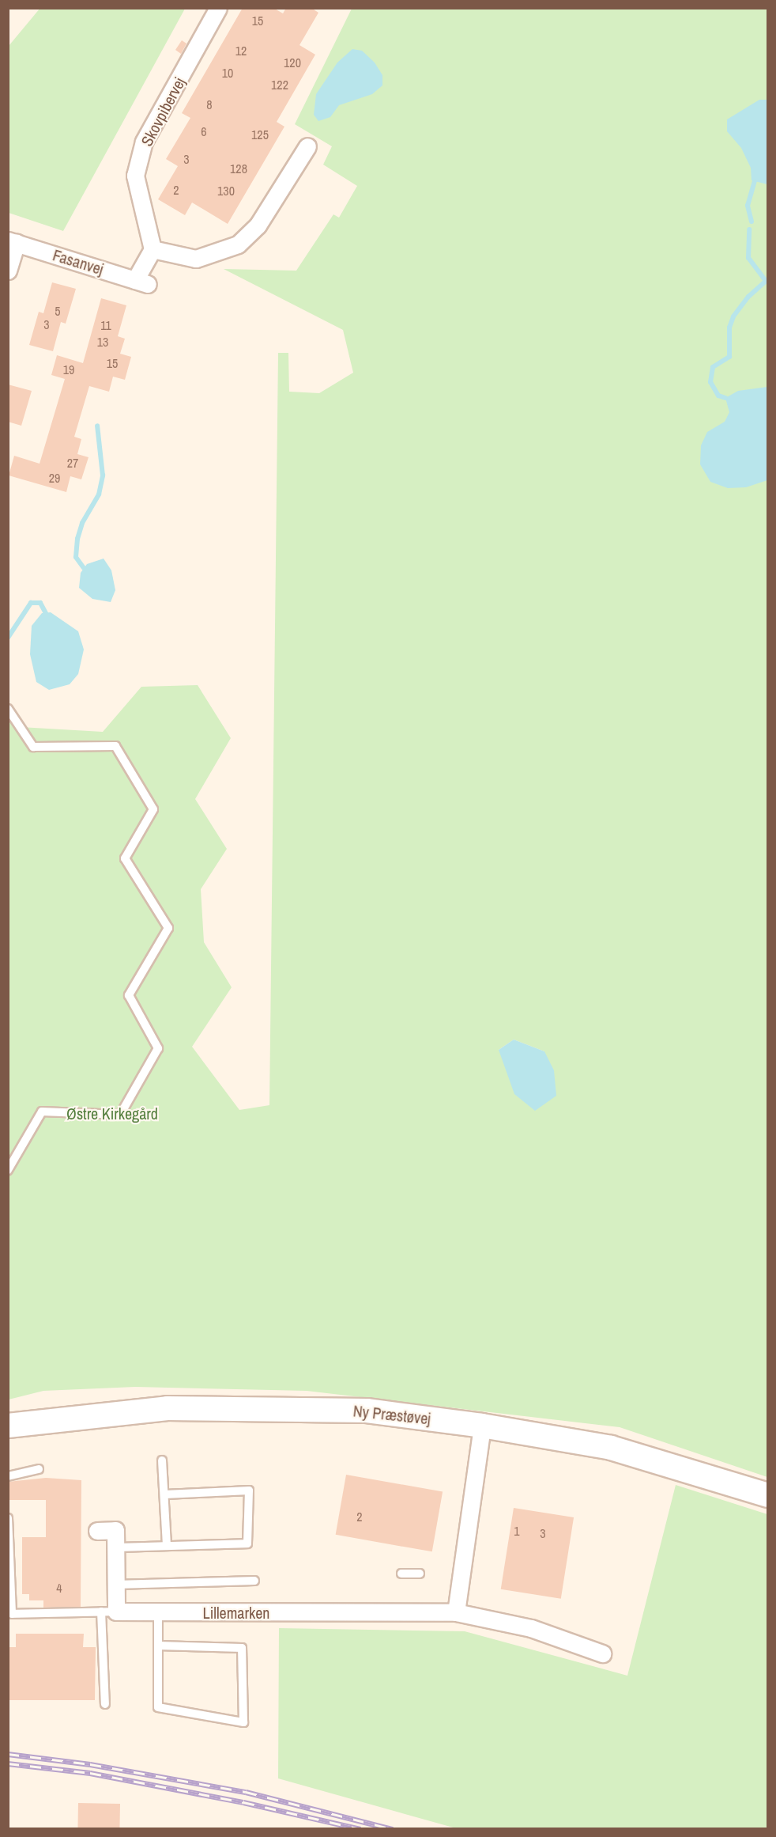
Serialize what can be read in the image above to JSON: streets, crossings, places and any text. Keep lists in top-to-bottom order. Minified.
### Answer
{"streets":{"street":["Skovpibervej","Fasanvej","Ny Præstøvej","Lillemarken"]},"crossings":[["Skovpibervej","Fasanvej"]],"parks":["Østre Kirkegård"],"house_numbers":["15","12","120","10","122","8","6","125","3","128","2","130","5","3","11","13","15","19","27","29","2","1","3","4"]}
